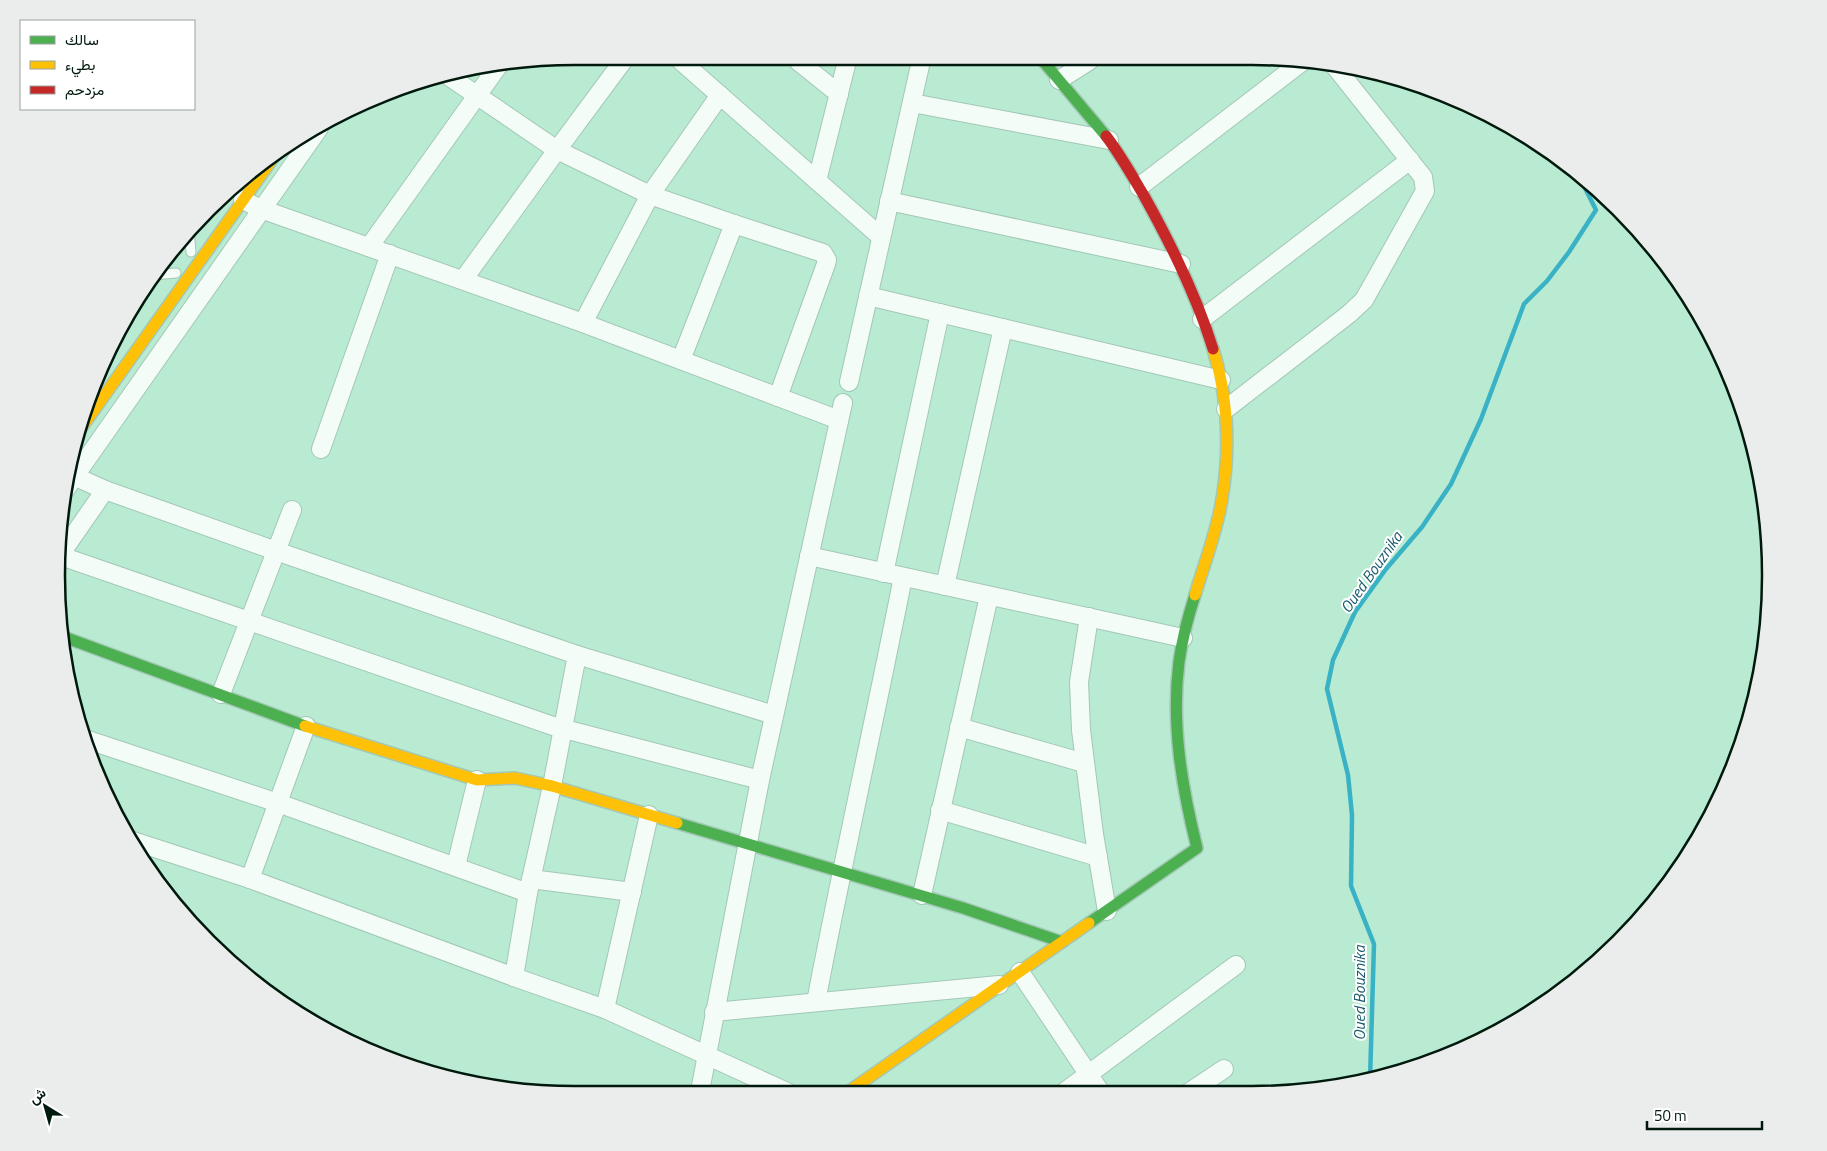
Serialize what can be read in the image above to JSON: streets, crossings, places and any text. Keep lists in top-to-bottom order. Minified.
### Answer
{"water":["Oued Bouznika"],"legend":["سالك","بطيء","مزدحم"],"scale_bar":"50 m","north":"top left"}
